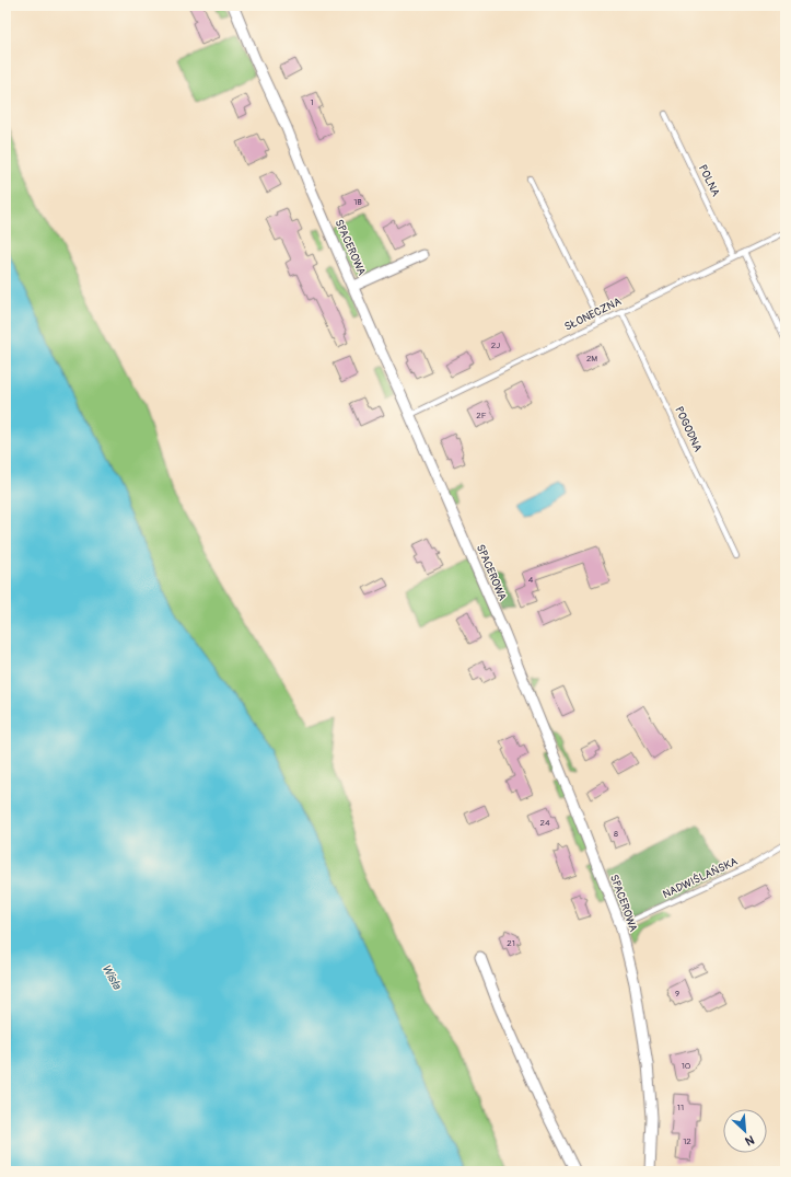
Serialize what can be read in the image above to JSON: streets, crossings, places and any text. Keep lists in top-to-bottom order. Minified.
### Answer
{"streets":{"street":["SPACEROWA"],"lane":["POLNA","SŁONECZNA","POGODNA","NADWIŚLAŃSKA"]},"crossings":[["POLNA","SŁONECZNA"],["SPACEROWA","SŁONECZNA"],["SPACEROWA","NADWIŚLAŃSKA"],["SŁONECZNA","POGODNA"]],"water":["Wisła"],"house_numbers":["1","1B","2J","2M","2F","4","24","8","21","9","10","11","12"],"north":"bottom right"}
